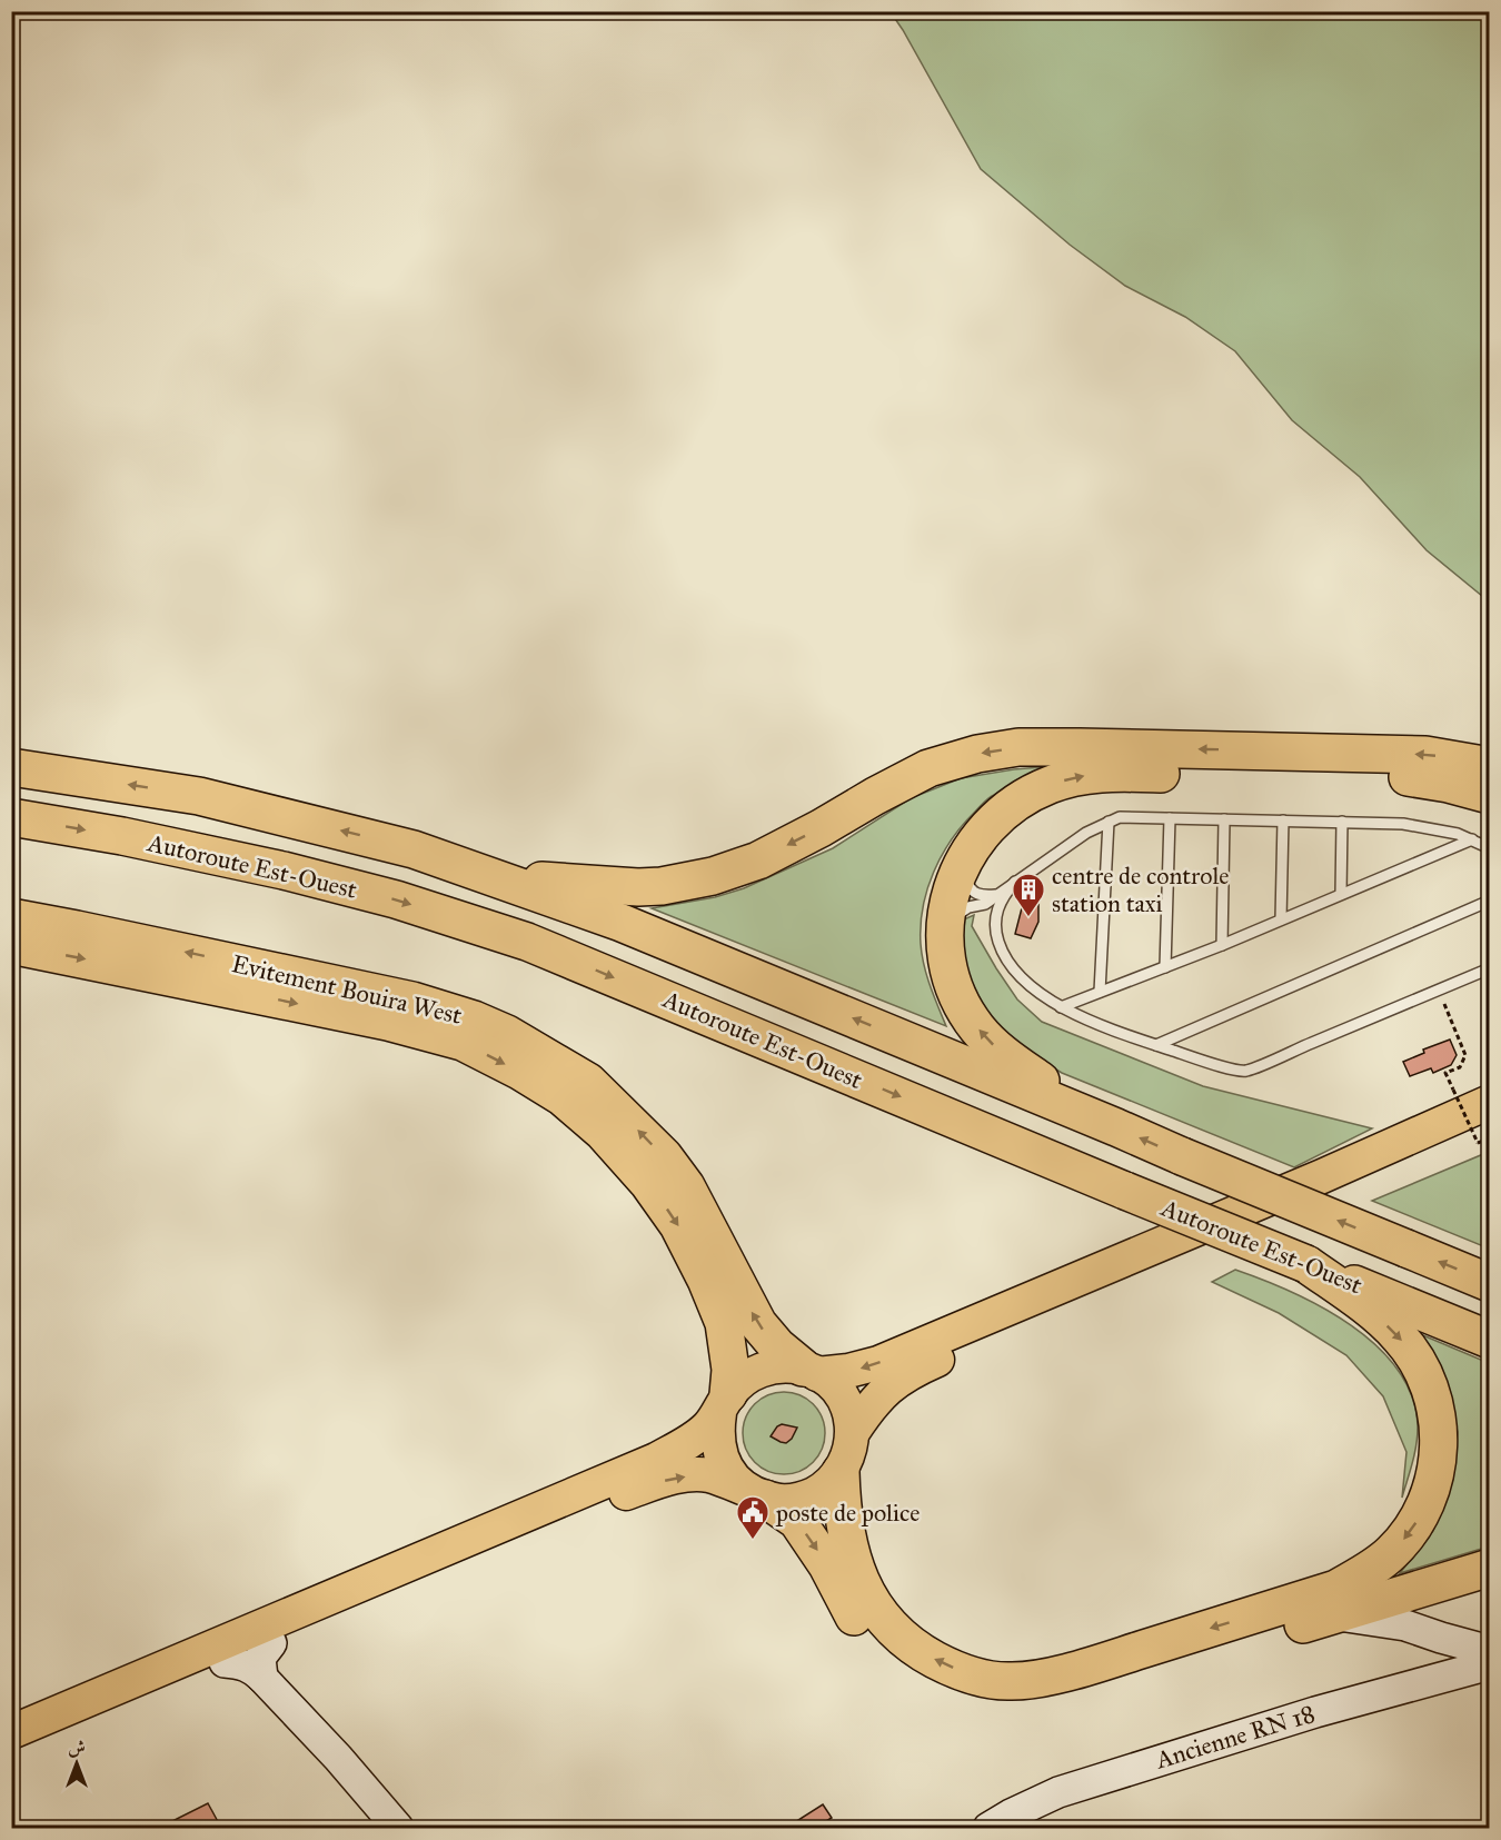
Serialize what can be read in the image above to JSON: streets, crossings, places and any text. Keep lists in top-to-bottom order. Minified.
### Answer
{"streets":{"highway":["Autoroute Est-Ouest","Evitement Bouira West"],"street":["Ancienne RN 18"]},"places":{"building":["centre de controle station taxi"],"public building":["poste de police"]},"north":"top"}
